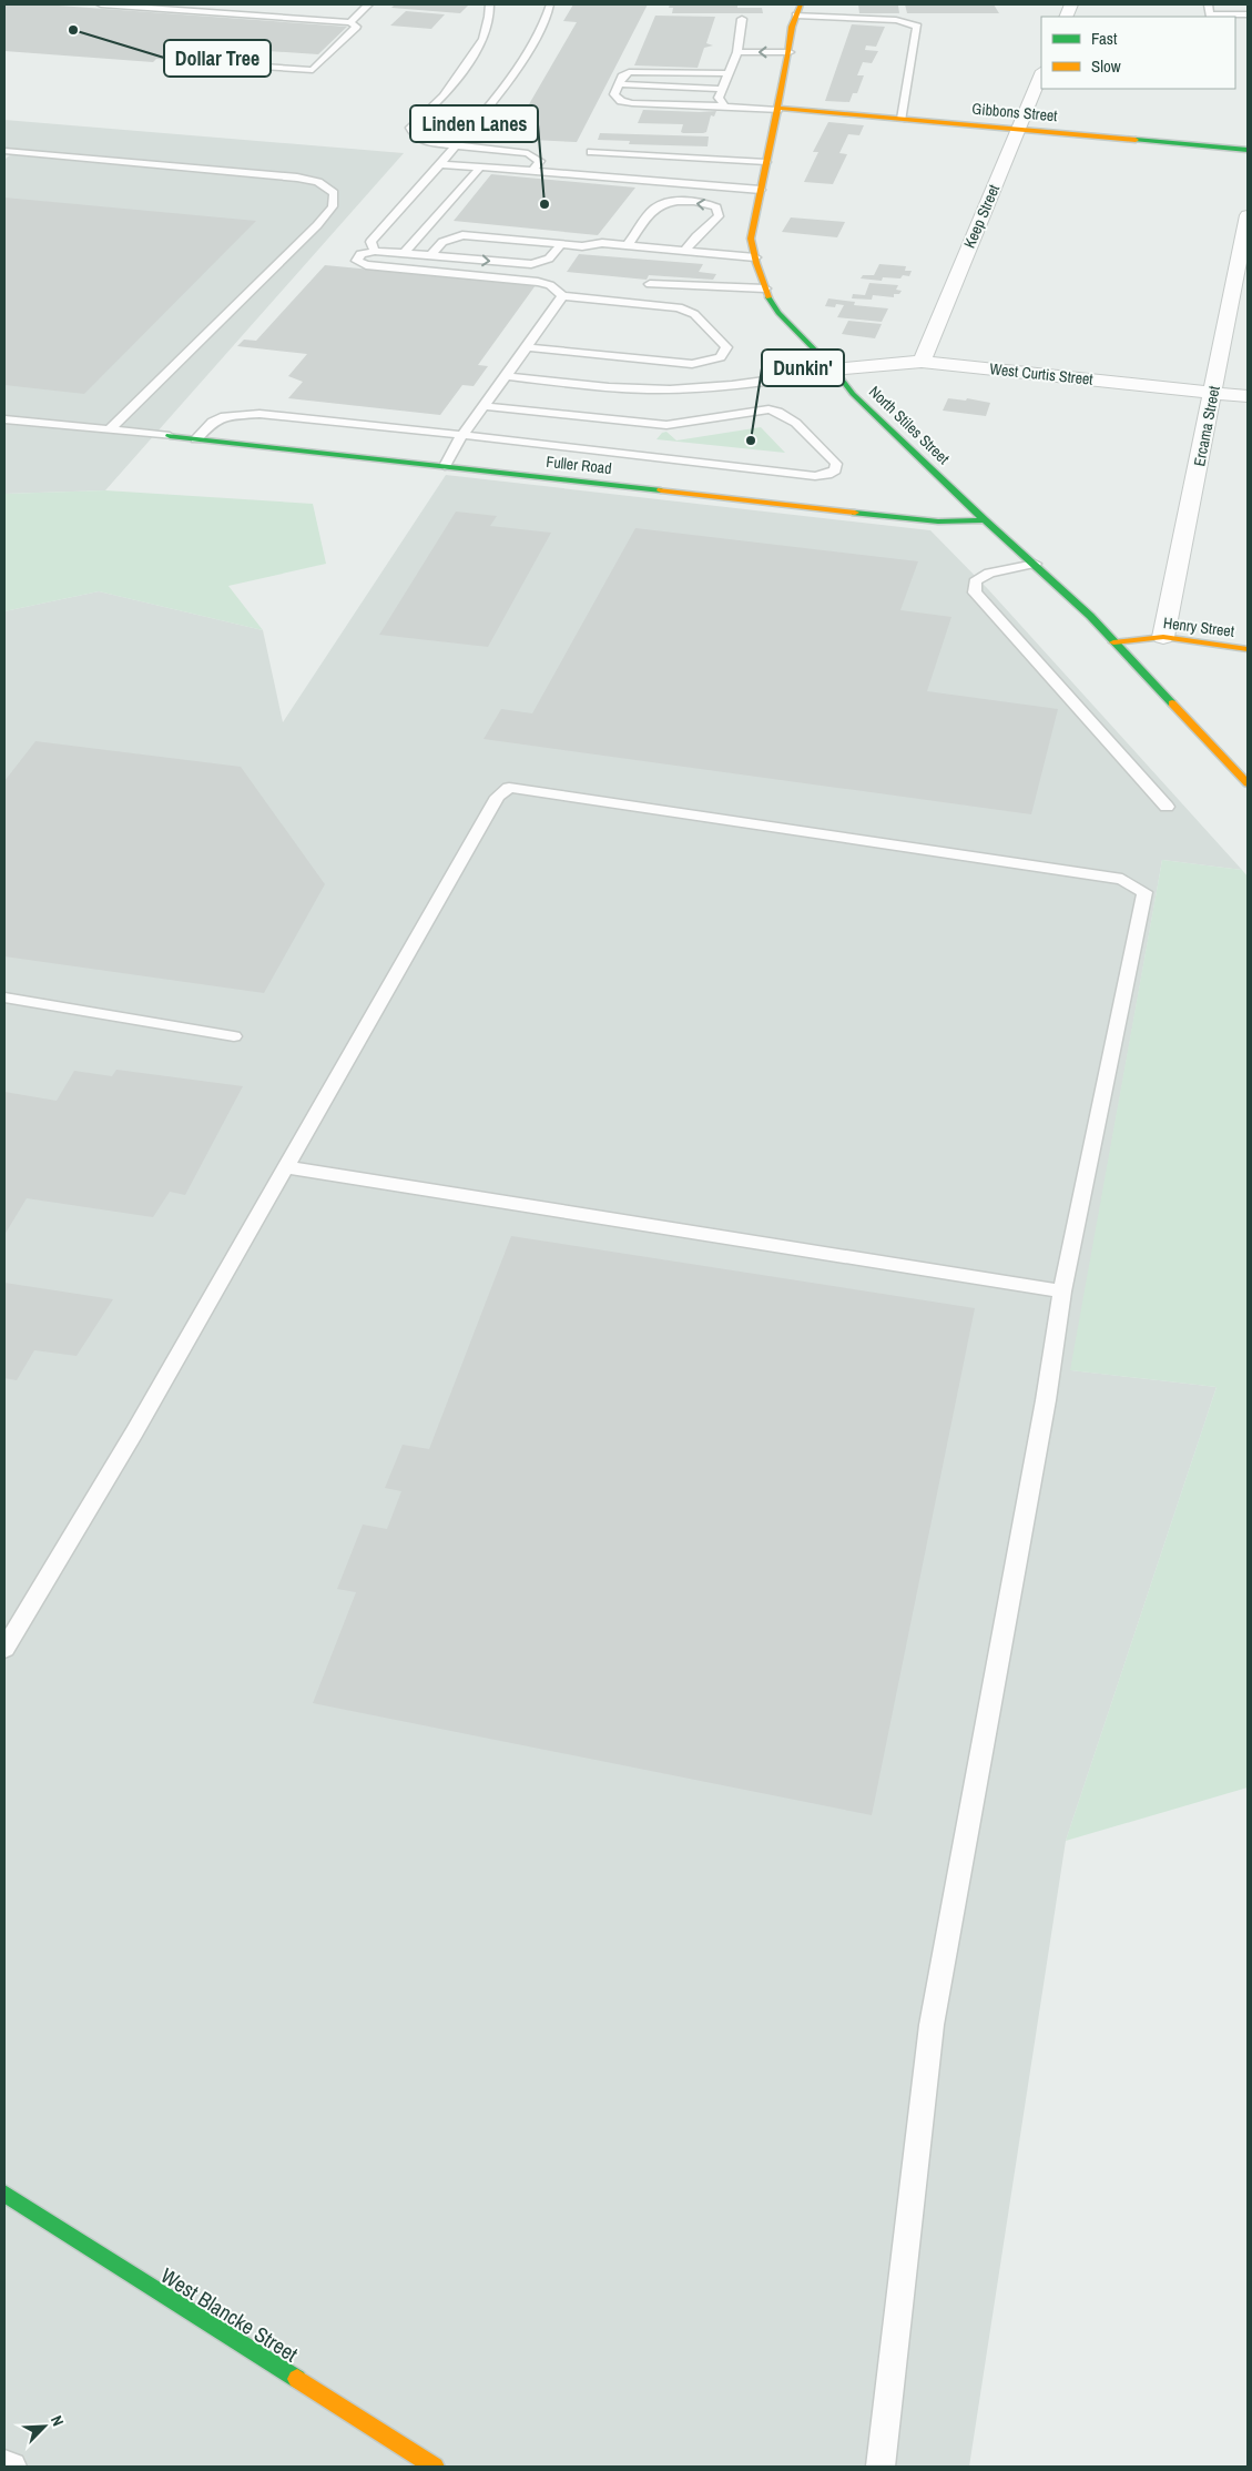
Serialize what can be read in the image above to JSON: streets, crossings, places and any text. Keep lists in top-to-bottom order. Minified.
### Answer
{"streets":{"main road":["Gibbons Street","North Stiles Street","Fuller Road","Henry Street","West Blancke Street"],"street":["Keep Street","West Curtis Street","Ercama Street"]},"crossings":[["Gibbons Street","Keep Street"],["Gibbons Street","North Stiles Street"],["Keep Street","West Curtis Street"],["West Curtis Street","North Stiles Street"],["West Curtis Street","Ercama Street"],["North Stiles Street","Fuller Road"],["North Stiles Street","Henry Street"],["Ercama Street","Henry Street"]],"places":["Dollar Tree","Linden Lanes","Dunkin'"],"legend":["Fast","Slow"],"north":"top right"}
